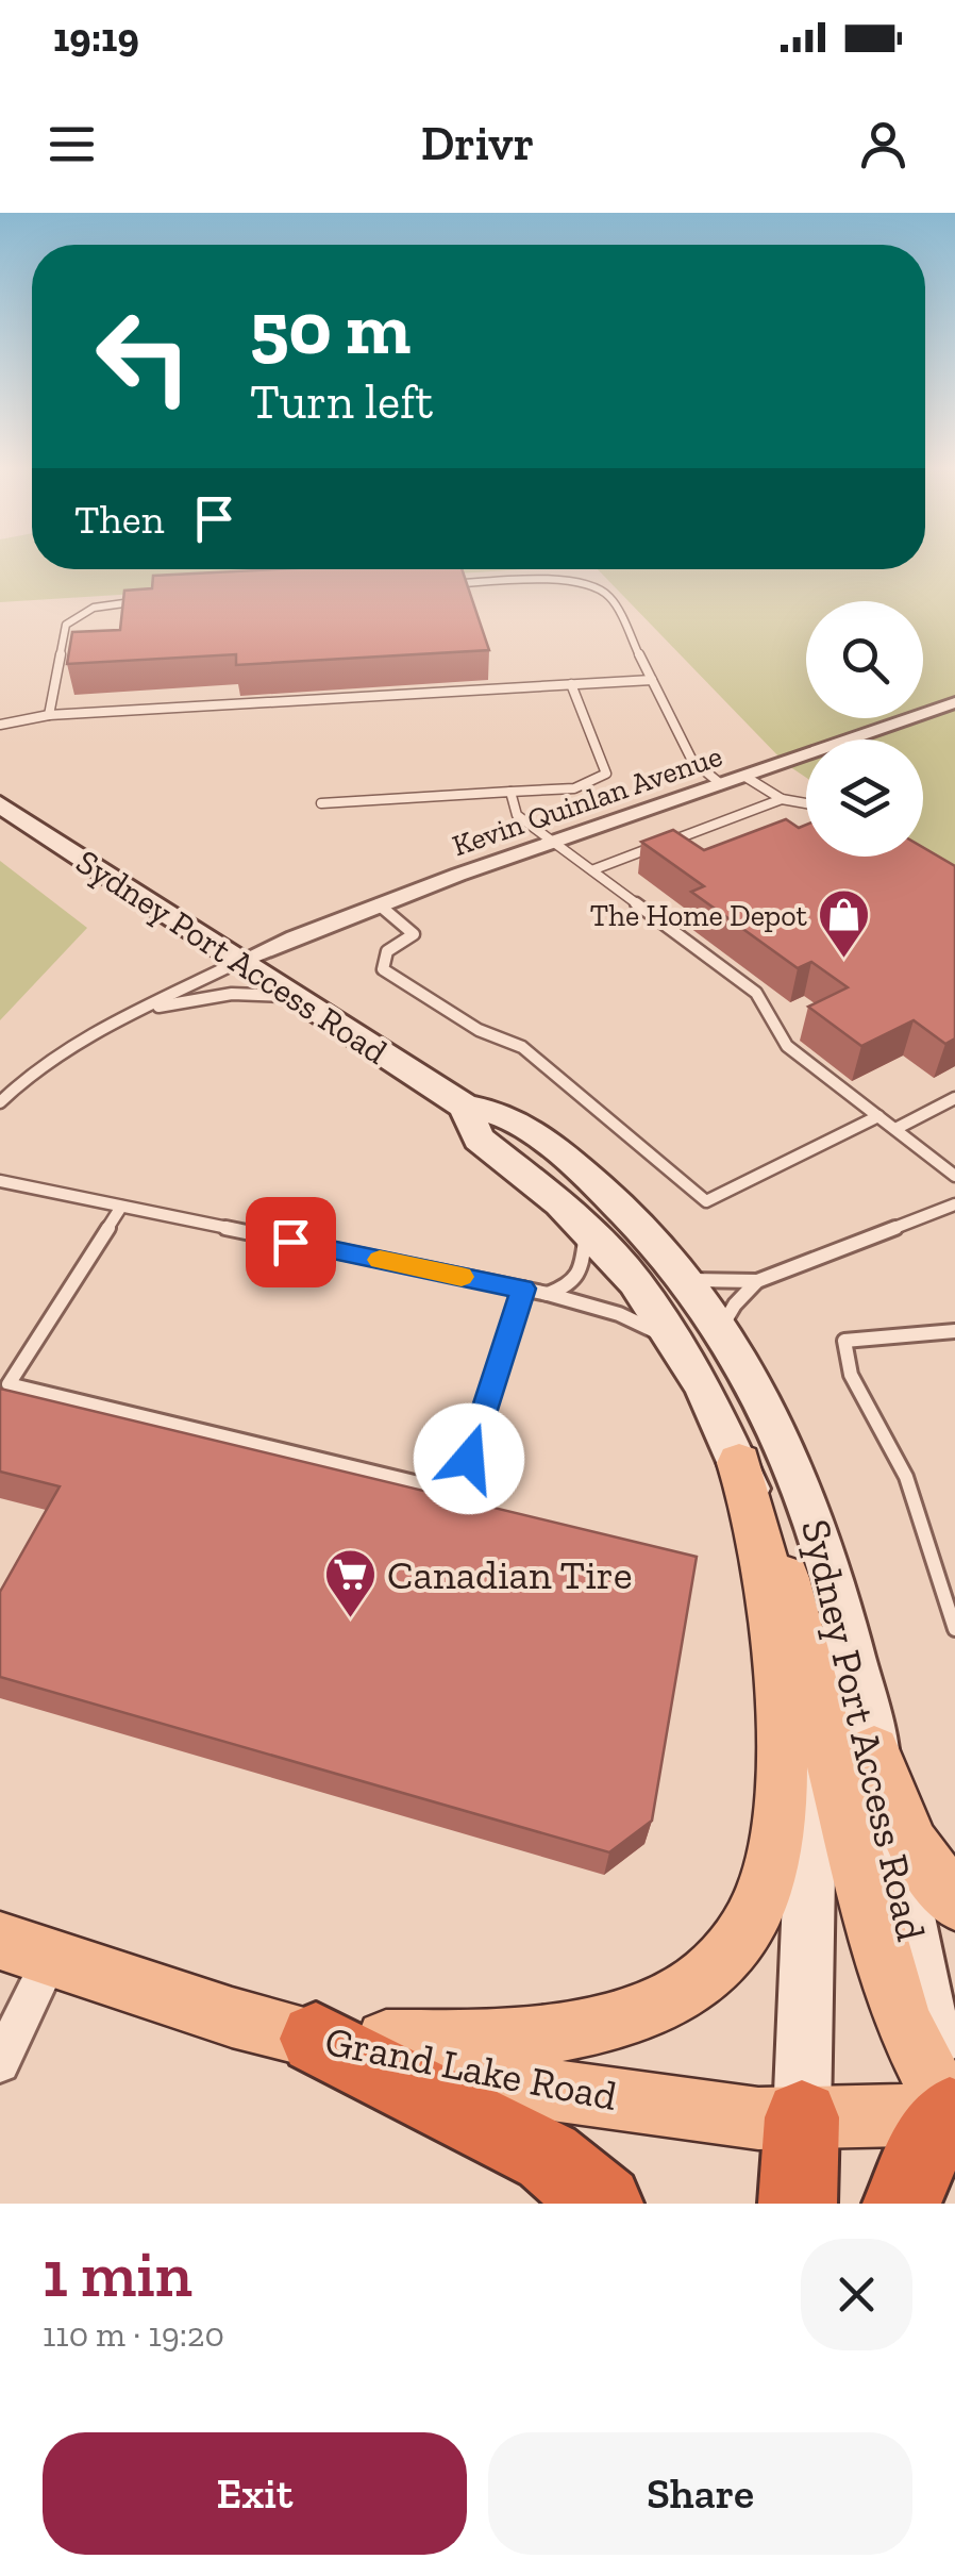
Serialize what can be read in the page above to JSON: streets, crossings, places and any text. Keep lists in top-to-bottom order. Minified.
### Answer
{"streets":{"main road":["Sydney Port Access Road","Grand Lake Road"],"street":["Kevin Quinlan Avenue"]},"crossings":[["Kevin Quinlan Avenue","Sydney Port Access Road"],["Sydney Port Access Road","Grand Lake Road"]],"places":{"shop":["The Home Depot"],"supermarket":["Canadian Tire"]},"page":{"status":"19:19","header":"Drivr","turn":["50 m","Turn left"],"then":"Then","heading":["1 min","110 m · 19:20"],"buttons":["Exit","Share"]}}
